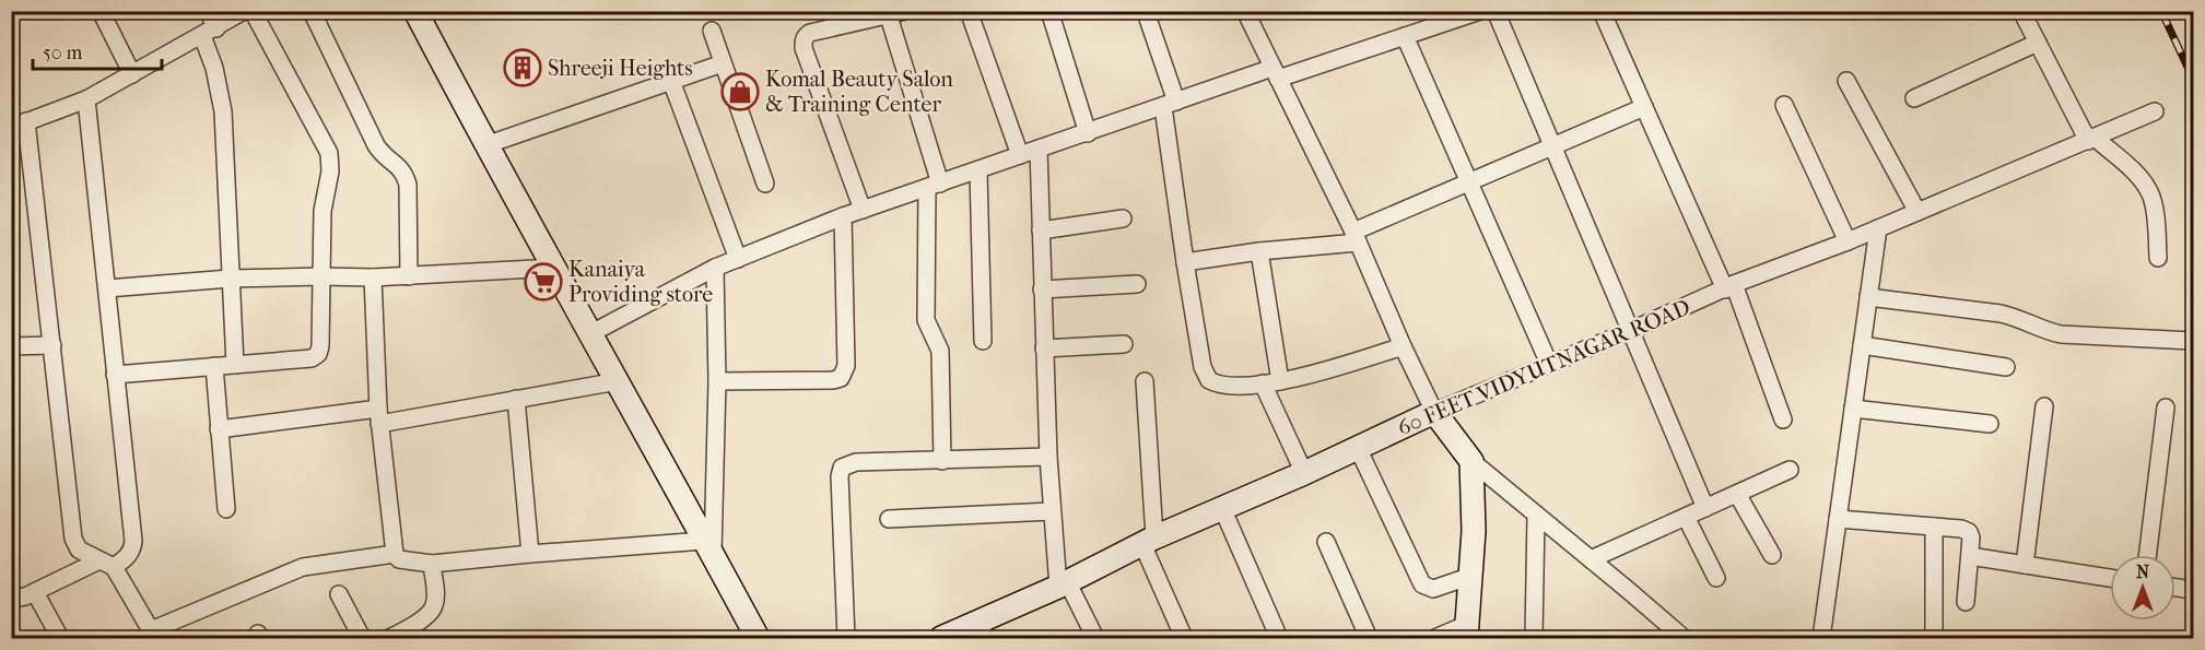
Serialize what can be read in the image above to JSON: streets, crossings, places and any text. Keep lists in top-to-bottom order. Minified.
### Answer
{"streets":{"street":["60 FEET VIDYUTNAGAR ROAD"]},"places":{"building":["Shreeji Heights"],"shop":["Komal Beauty Salon & Training Center"],"supermarket":["Kanaiya Providing store"]},"scale_bar":"50 m","north":"top"}
